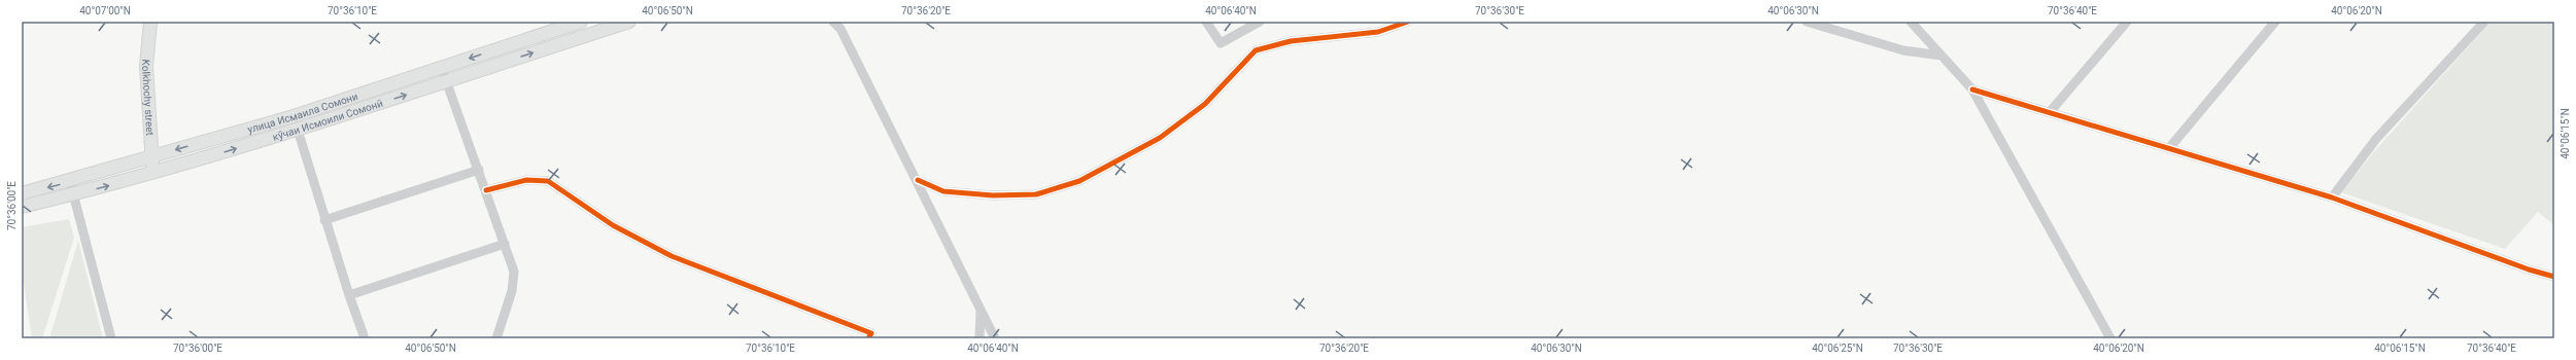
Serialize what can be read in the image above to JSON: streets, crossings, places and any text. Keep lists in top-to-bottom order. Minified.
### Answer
{"streets":{"main road":["Kolkhochy street","улица Исмаила Сомони","кӯчаи Исмоили Сомонӣ"]},"crossings":[["Kolkhochy street","улица Исмаила Сомони"],["Kolkhochy street","кӯчаи Исмоили Сомонӣ"]],"one_way":["улица Исмаила Сомони","кӯчаи Исмоили Сомонӣ"],"coordinates":["40°07'00\"N","70°36'10\"E","40°06'50\"N","70°36'20\"E","40°06'40\"N","70°36'30\"E","40°06'30\"N","70°36'40\"E","40°06'20\"N","40°06'15\"N","70°36'00\"E","40°06'25\"N"]}
